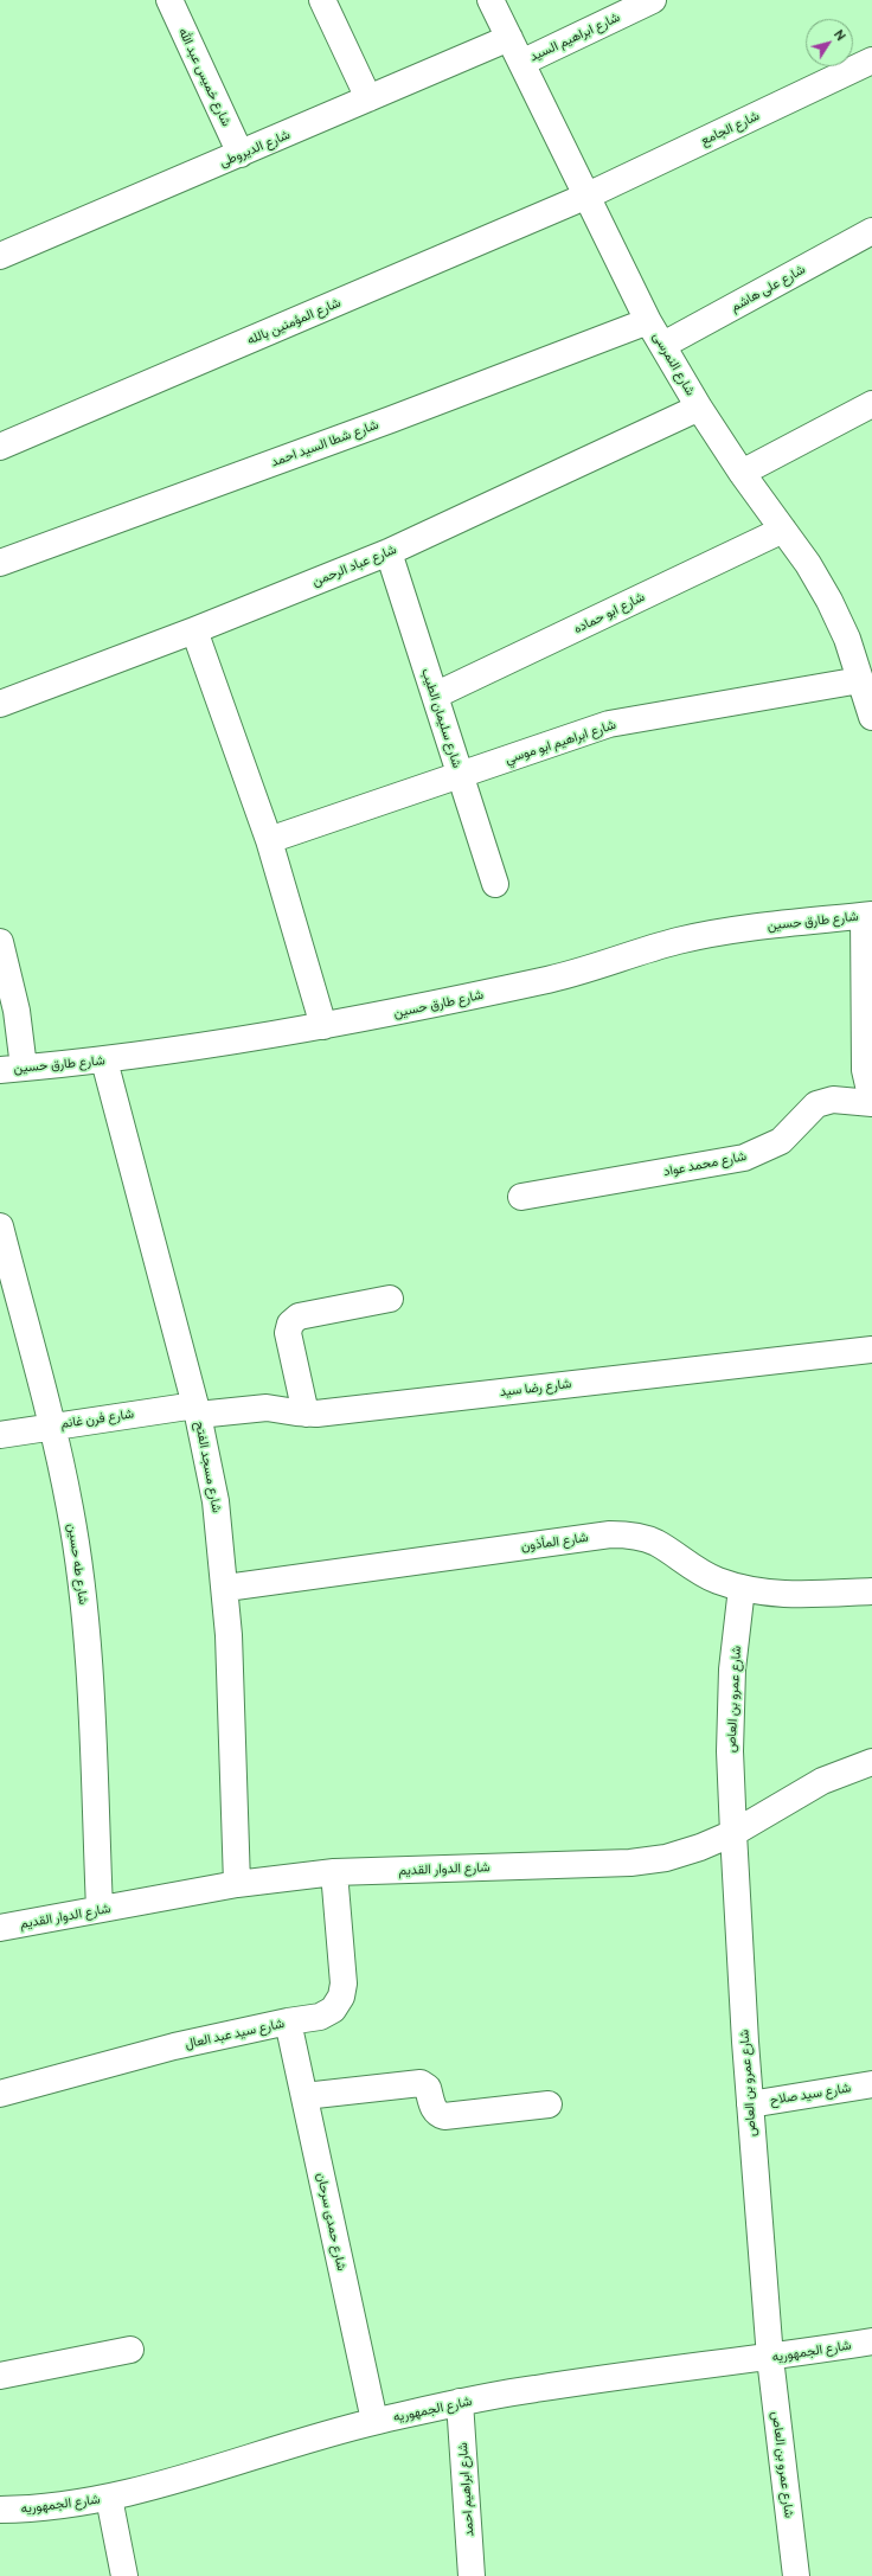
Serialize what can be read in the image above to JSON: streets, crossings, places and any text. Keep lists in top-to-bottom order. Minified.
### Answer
{"streets":{"street":["شارع ابراهيم السيد","شارع خميس عبد الله","شارع الجامع","شارع الديروطى","شارع على هاشم","شارع المؤمنين بالله","شارع النمرسى","شارع شطا السيد احمد","شارع عباد الرحمن","شارع ابو حماده","شارع سليمان الطيب","شارع ابراهيم ابو موسي","شارع طارق حسين","شارع محمد عواد","شارع رضا سيد","شارع فرن غانم","شارع مسجد الفتح","شارع المأذون","شارع طه حسين","شارع عمرو بن العاص","شارع الدوار القديم","شارع سيد عبد العال","شارع سيد صلاح","شارع حمدى سرحان","شارع الجمهوريه","شارع ابراهيم احمد"]},"crossings":[["شارع ابراهيم السيد","شارع النمرسى"],["شارع خميس عبد الله","شارع الديروطى"],["شارع الجامع","شارع المؤمنين بالله"],["شارع الجامع","شارع النمرسى"],["شارع الديروطى","شارع النمرسى"],["شارع على هاشم","شارع النمرسى"],["شارع المؤمنين بالله","شارع النمرسى"],["شارع النمرسى","شارع شطا السيد احمد"],["شارع النمرسى","شارع عباد الرحمن"],["شارع النمرسى","شارع ابو حماده"],["شارع النمرسى","شارع ابراهيم ابو موسي"],["شارع عباد الرحمن","شارع سليمان الطيب"],["شارع ابو حماده","شارع سليمان الطيب"],["شارع سليمان الطيب","شارع ابراهيم ابو موسي"],["شارع طارق حسين","شارع مسجد الفتح"],["شارع رضا سيد","شارع فرن غانم"],["شارع رضا سيد","شارع مسجد الفتح"],["شارع فرن غانم","شارع مسجد الفتح"],["شارع فرن غانم","شارع طه حسين"],["شارع مسجد الفتح","شارع المأذون"],["شارع مسجد الفتح","شارع الدوار القديم"],["شارع المأذون","شارع عمرو بن العاص"],["شارع طه حسين","شارع الدوار القديم"],["شارع عمرو بن العاص","شارع الدوار القديم"],["شارع عمرو بن العاص","شارع سيد صلاح"],["شارع عمرو بن العاص","شارع الجمهوريه"],["شارع الدوار القديم","شارع سيد عبد العال"],["شارع سيد عبد العال","شارع حمدى سرحان"],["شارع حمدى سرحان","شارع الجمهوريه"],["شارع الجمهوريه","شارع ابراهيم احمد"]],"north":"top right"}
